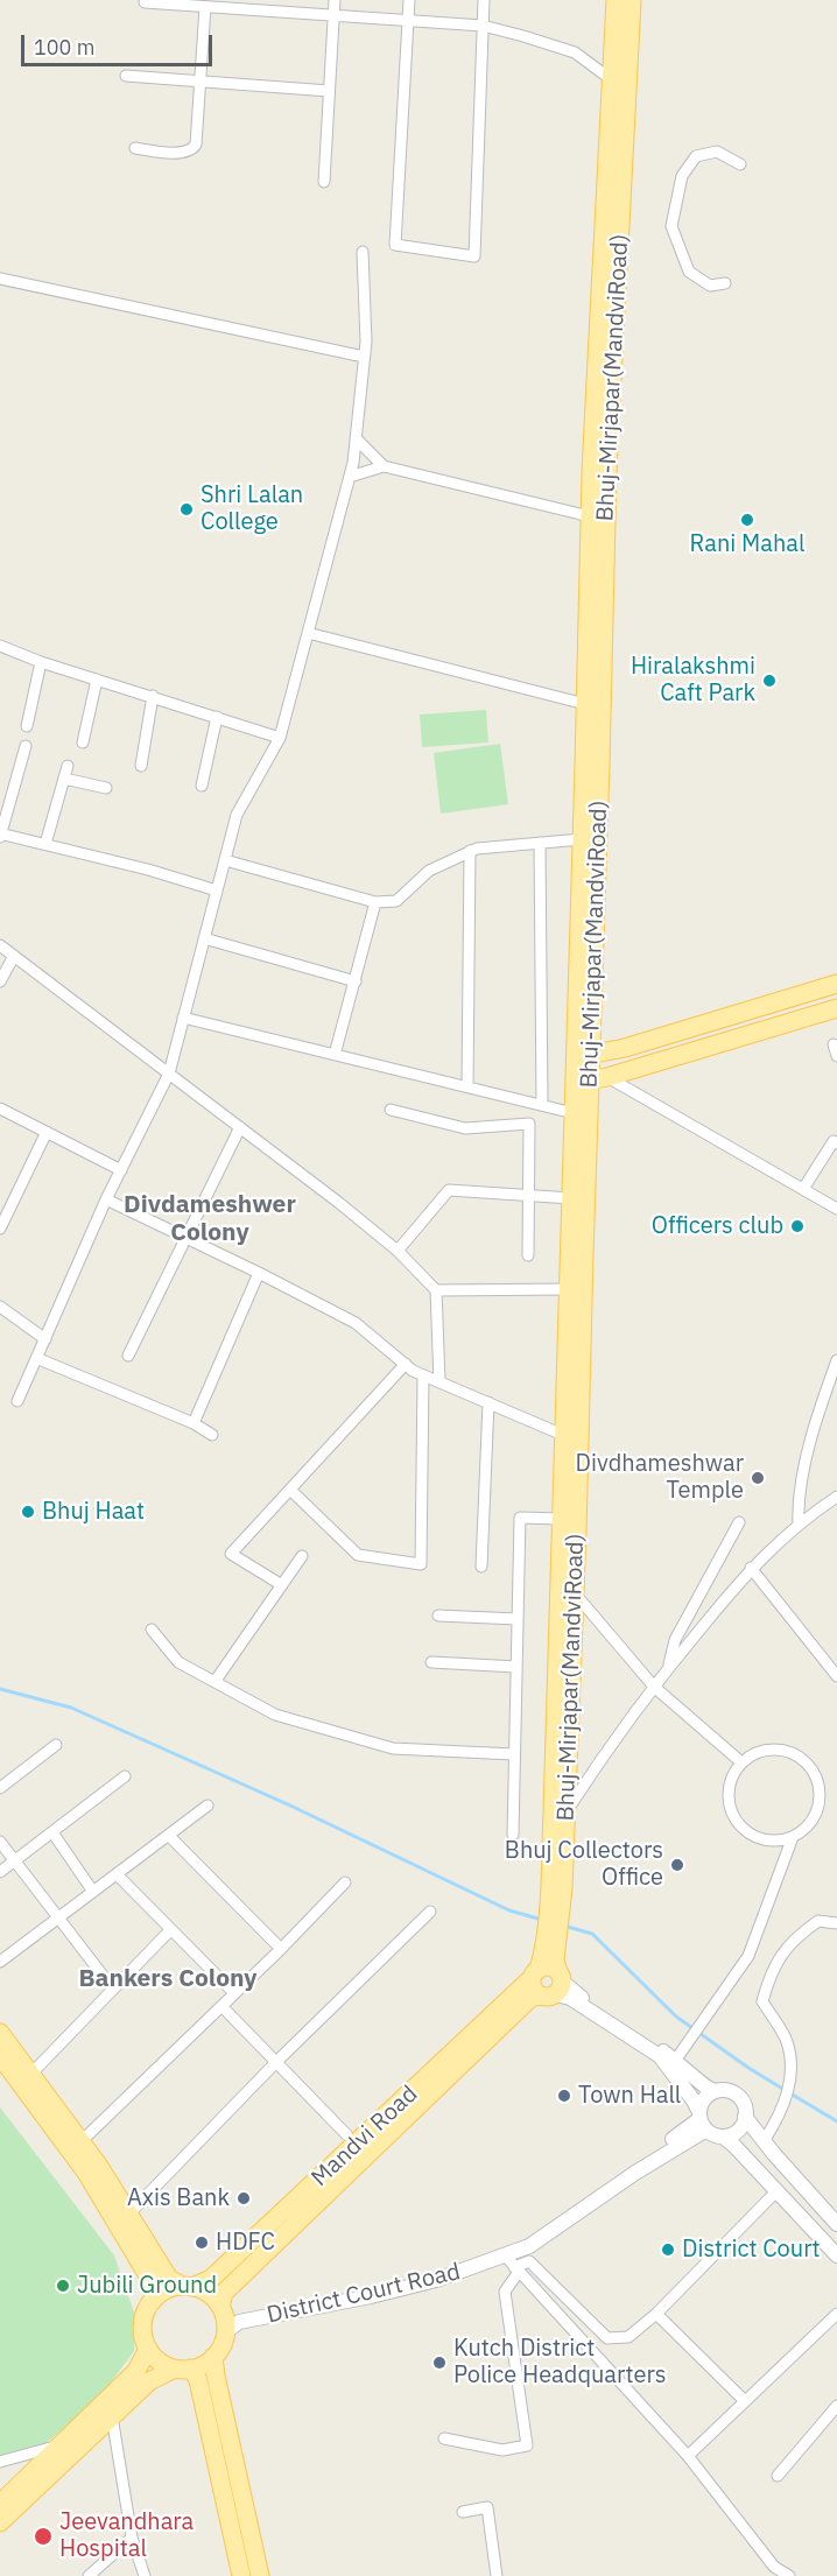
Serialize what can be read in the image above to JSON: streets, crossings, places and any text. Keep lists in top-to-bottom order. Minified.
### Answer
{"streets":{"main road":["Bhuj-Mirjapar(MandviRoad)","Mandvi Road"],"street":["District Court Road"]},"crossings":[["Mandvi Road","District Court Road"]],"districts":["Divdameshwer Colony","Bankers Colony"],"places":["Shri Lalan College","Rani Mahal","Hiralakshmi Caft Park","Officers club","Divdhameshwar Temple","Bhuj Haat","Bhuj Collectors Office","Town Hall","Axis Bank","HDFC","District Court","Jubili Ground","Kutch District Police Headquarters","Jeevandhara Hospital"],"scale_bar":"100 m"}
